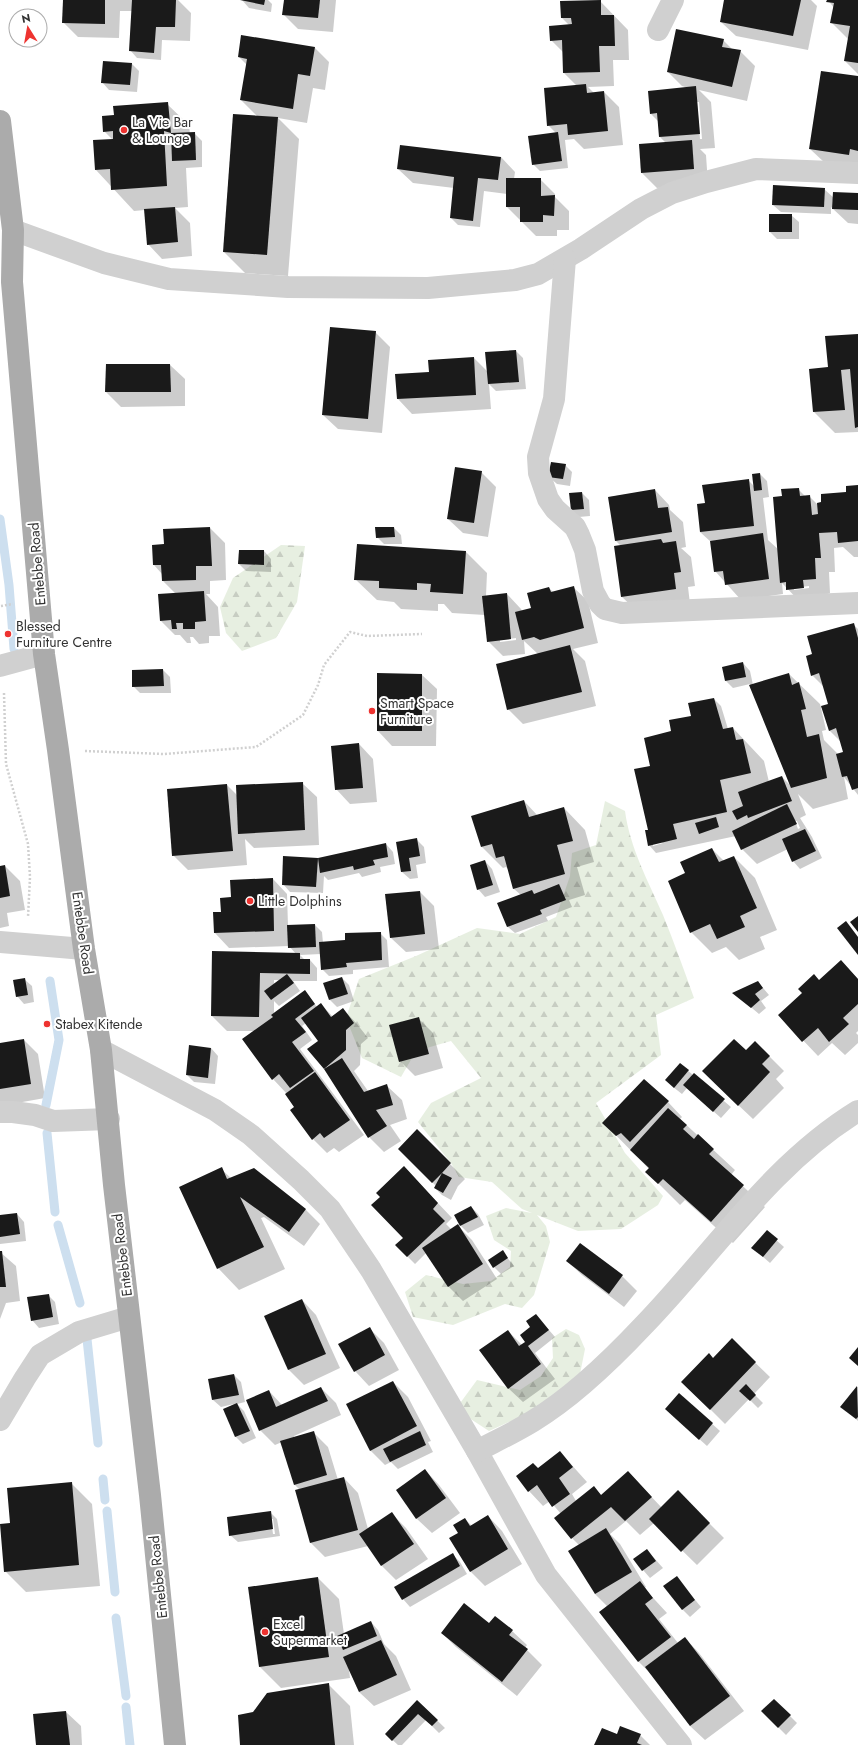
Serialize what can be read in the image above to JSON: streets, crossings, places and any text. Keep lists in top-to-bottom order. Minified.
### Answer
{"streets":{"main road":["Entebbe Road"]},"places":["La Vie Bar & Lounge","Blessed Furniture Centre","Smart Space Furniture","Little Dolphins","Stabex Kitende","Excel Supermarket"],"north":"top"}
